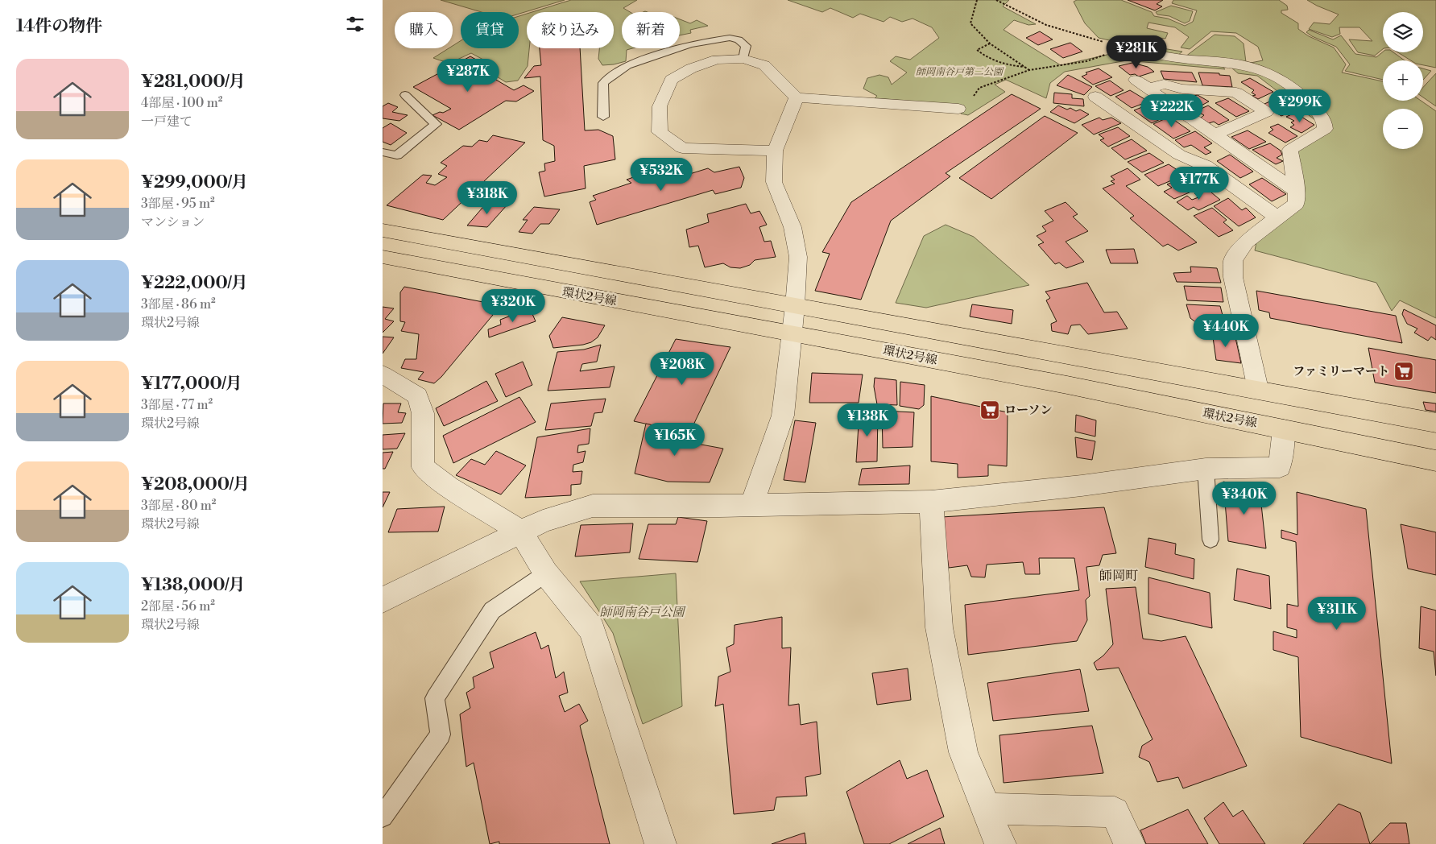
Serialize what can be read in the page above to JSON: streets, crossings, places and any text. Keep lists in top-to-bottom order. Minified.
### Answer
{"streets":{"main road":["環状2号線"]},"districts":["師岡町"],"parks":["師岡南谷戸第二公園","師岡南谷戸公園"],"places":{"supermarket":["ファミリーマート","ローソン"]},"page":{"heading":"14件の物件","map_buttons":["+","−"],"chip":["購入","賃貸","絞り込み","新着"],"price":["¥281K","¥287K","¥299K","¥222K","¥532K","¥177K","¥318K","¥320K","¥440K","¥208K","¥138K","¥165K","¥340K","¥311K"],"list":[{"name":"¥281,000/月","note":"4部屋 · 100 m² · 一戸建て"},{"name":"¥299,000/月","note":"3部屋 · 95 m² · マンション"},{"name":"¥222,000/月","note":"3部屋 · 86 m² · 環状2号線"},{"name":"¥177,000/月","note":"3部屋 · 77 m² · 環状2号線"},{"name":"¥208,000/月","note":"3部屋 · 80 m² · 環状2号線"},{"name":"¥138,000/月","note":"2部屋 · 56 m² · 環状2号線"}]}}
